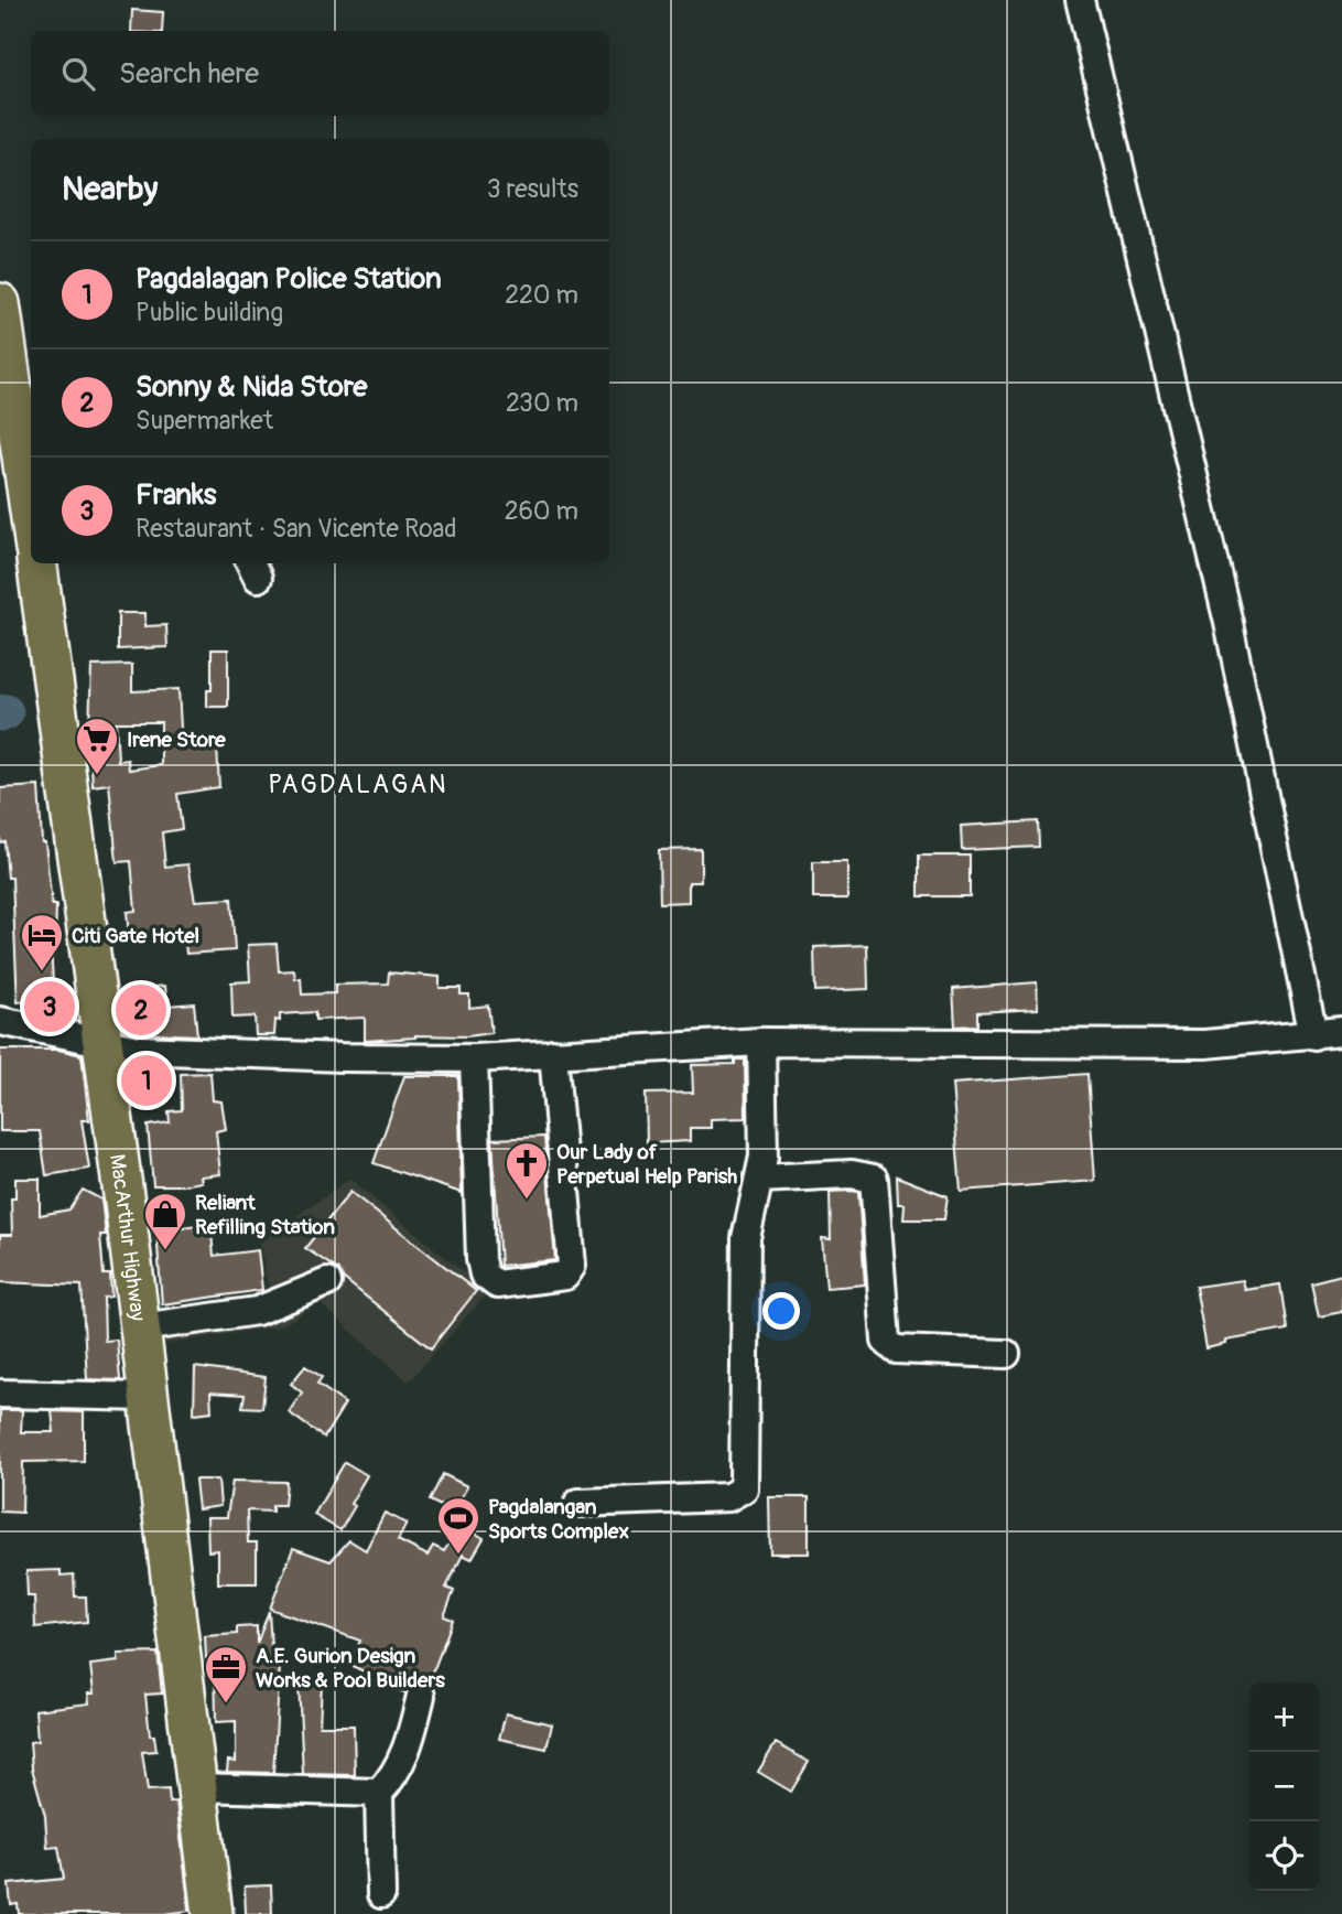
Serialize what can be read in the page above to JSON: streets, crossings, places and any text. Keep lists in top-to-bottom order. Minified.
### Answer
{"streets":{"highway":["MacArthur Highway"]},"districts":["PAGDALAGAN"],"places":{"supermarket":["Irene Store"],"hotel":["Citi Gate Hotel"],"church":["Our Lady of Perpetual Help Parish"],"shop":["Reliant Refilling Station"],"sports":["Pagdalangan Sports Complex"],"office":["A.E. Gurion Design Works & Pool Builders"]},"page":{"search":"Search here","heading":["Nearby","3 results"],"list":[{"mark":"1","name":"Pagdalagan Police Station","note":"Public building","value":"220 m"},{"mark":"2","name":"Sonny & Nida Store","note":"Supermarket","value":"230 m"},{"mark":"3","name":"Franks","note":"Restaurant · San Vicente Road","value":"260 m"}],"pins":["3","2","1"],"map_buttons":["+","−"]}}
